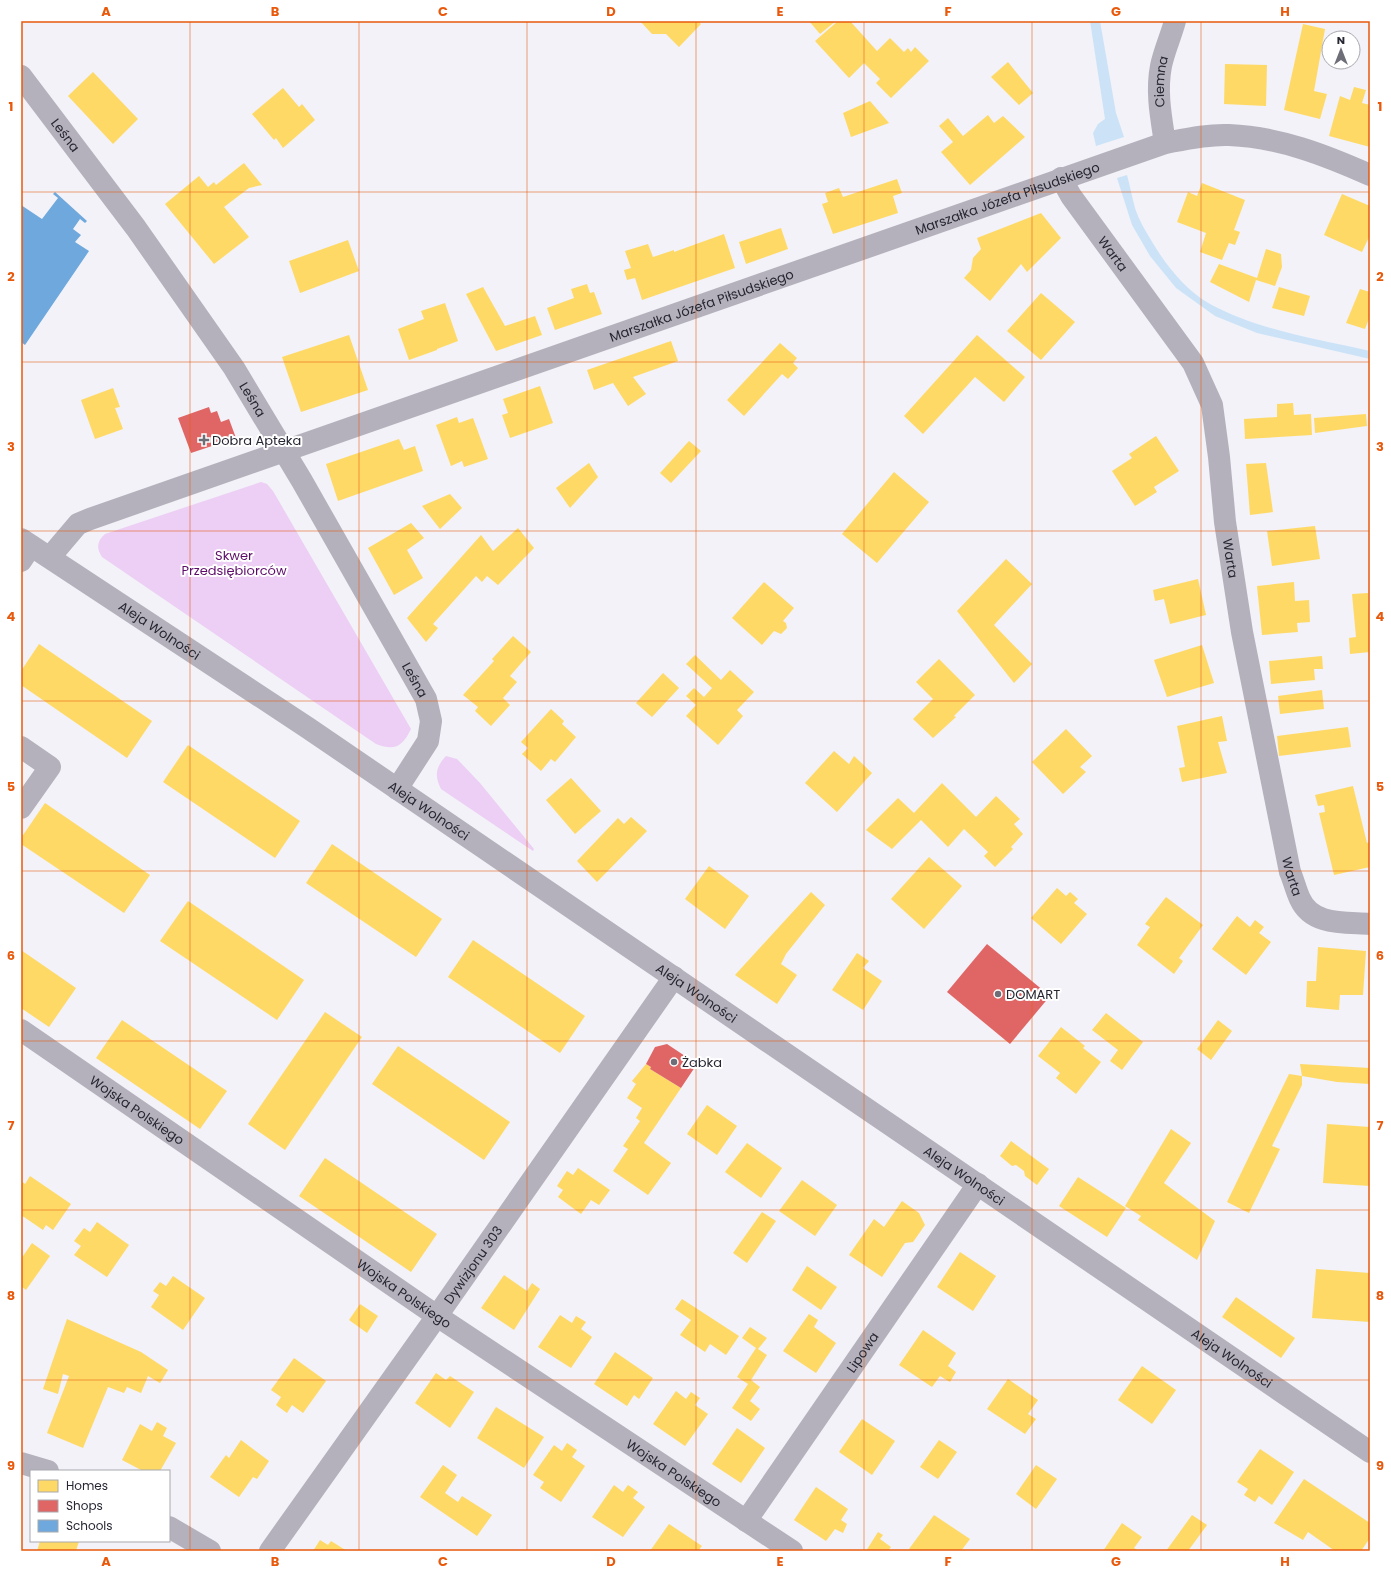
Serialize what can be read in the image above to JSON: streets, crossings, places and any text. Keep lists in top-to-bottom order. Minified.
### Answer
{"streets":{"street":["Ciemna","Leśna","Marszałka Józefa Piłsudskiego","Warta","Aleja Wolności","Wojska Polskiego","Dywizjonu 303","Lipowa"]},"crossings":[["Ciemna","Marszałka Józefa Piłsudskiego"],["Leśna","Marszałka Józefa Piłsudskiego"],["Leśna","Aleja Wolności"],["Marszałka Józefa Piłsudskiego","Warta"],["Marszałka Józefa Piłsudskiego","Aleja Wolności"],["Aleja Wolności","Dywizjonu 303"],["Aleja Wolności","Lipowa"],["Wojska Polskiego","Dywizjonu 303"],["Wojska Polskiego","Lipowa"]],"parks":["Skwer Przedsiębiorców"],"places":{"health":["Dobra Apteka"],"other":["DOMART","Żabka"]},"legend":["Homes","Shops","Schools"],"north":"top","grid":{"columns":["A","B","C","D","E","F","G","H"],"rows":["1","2","3","4","5","6","7","8","9"]}}
